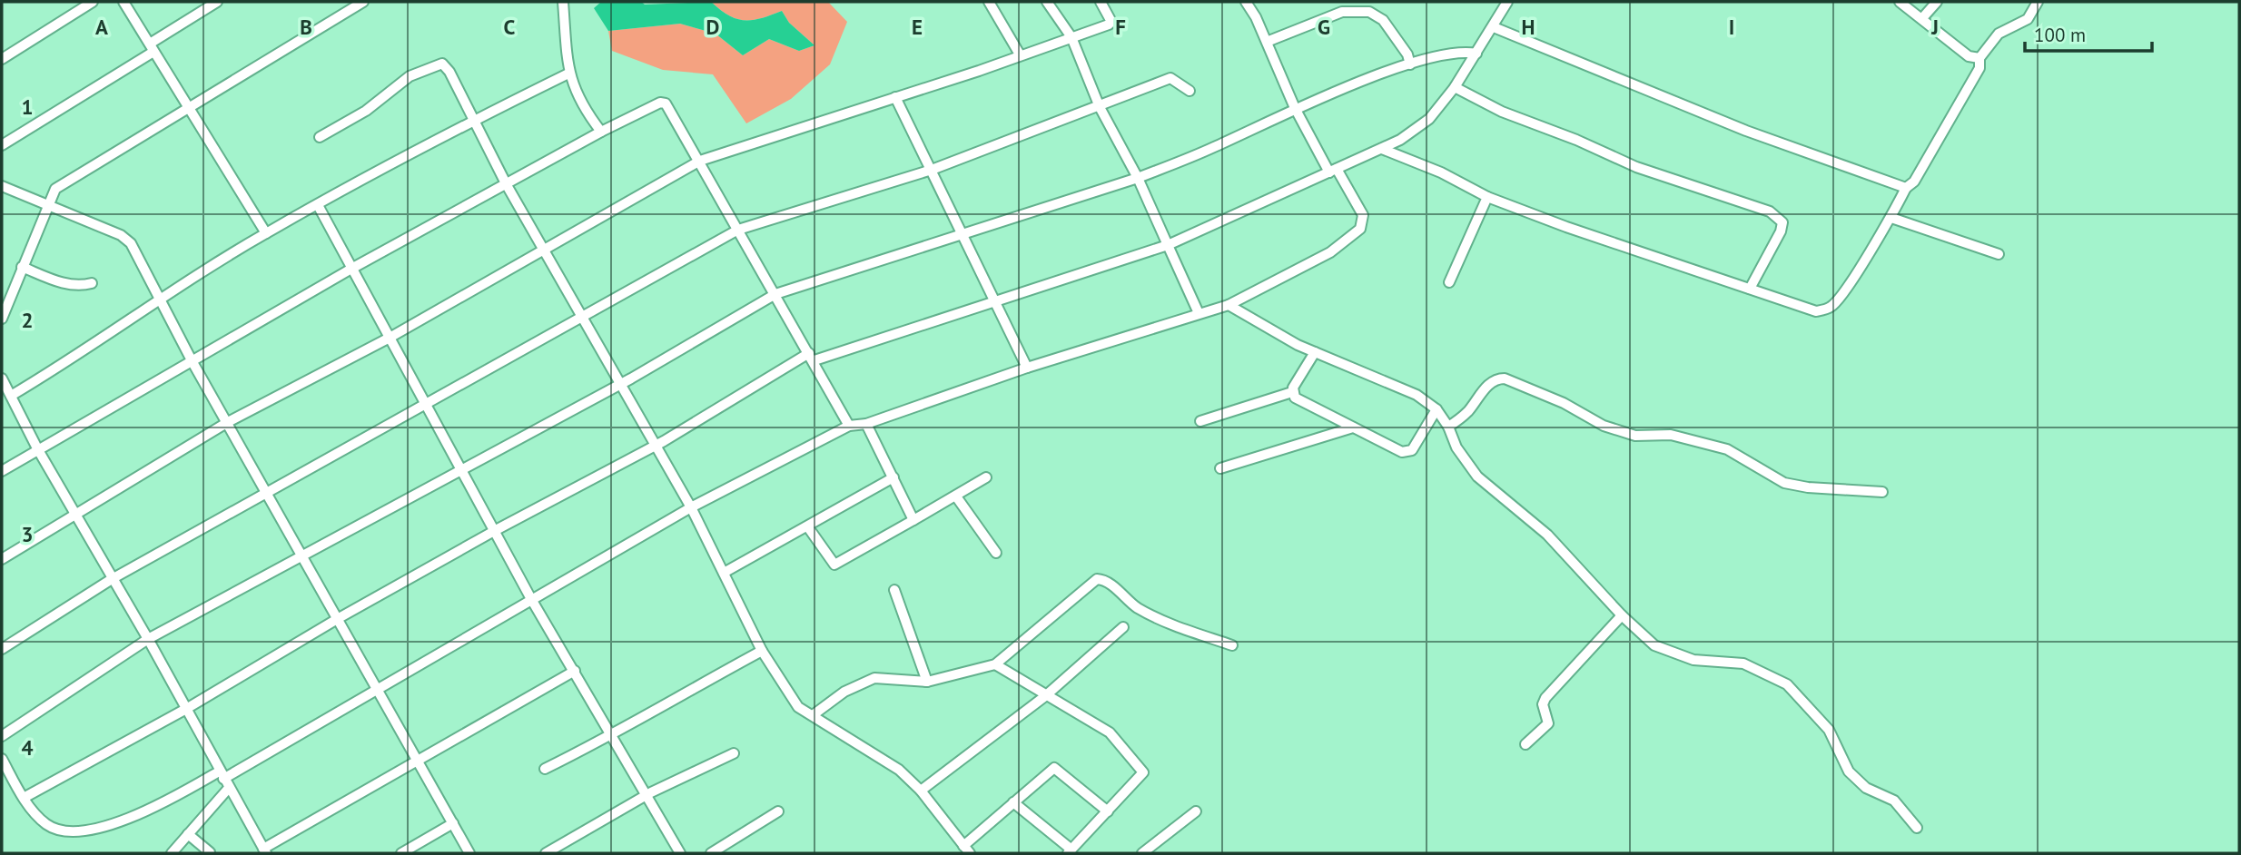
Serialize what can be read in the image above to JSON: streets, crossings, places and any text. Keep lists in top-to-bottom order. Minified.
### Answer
{"scale_bar":"100 m","grid":{"columns":["A","B","C","D","E","F","G","H","I","J"],"rows":["1","2","3","4"]}}
